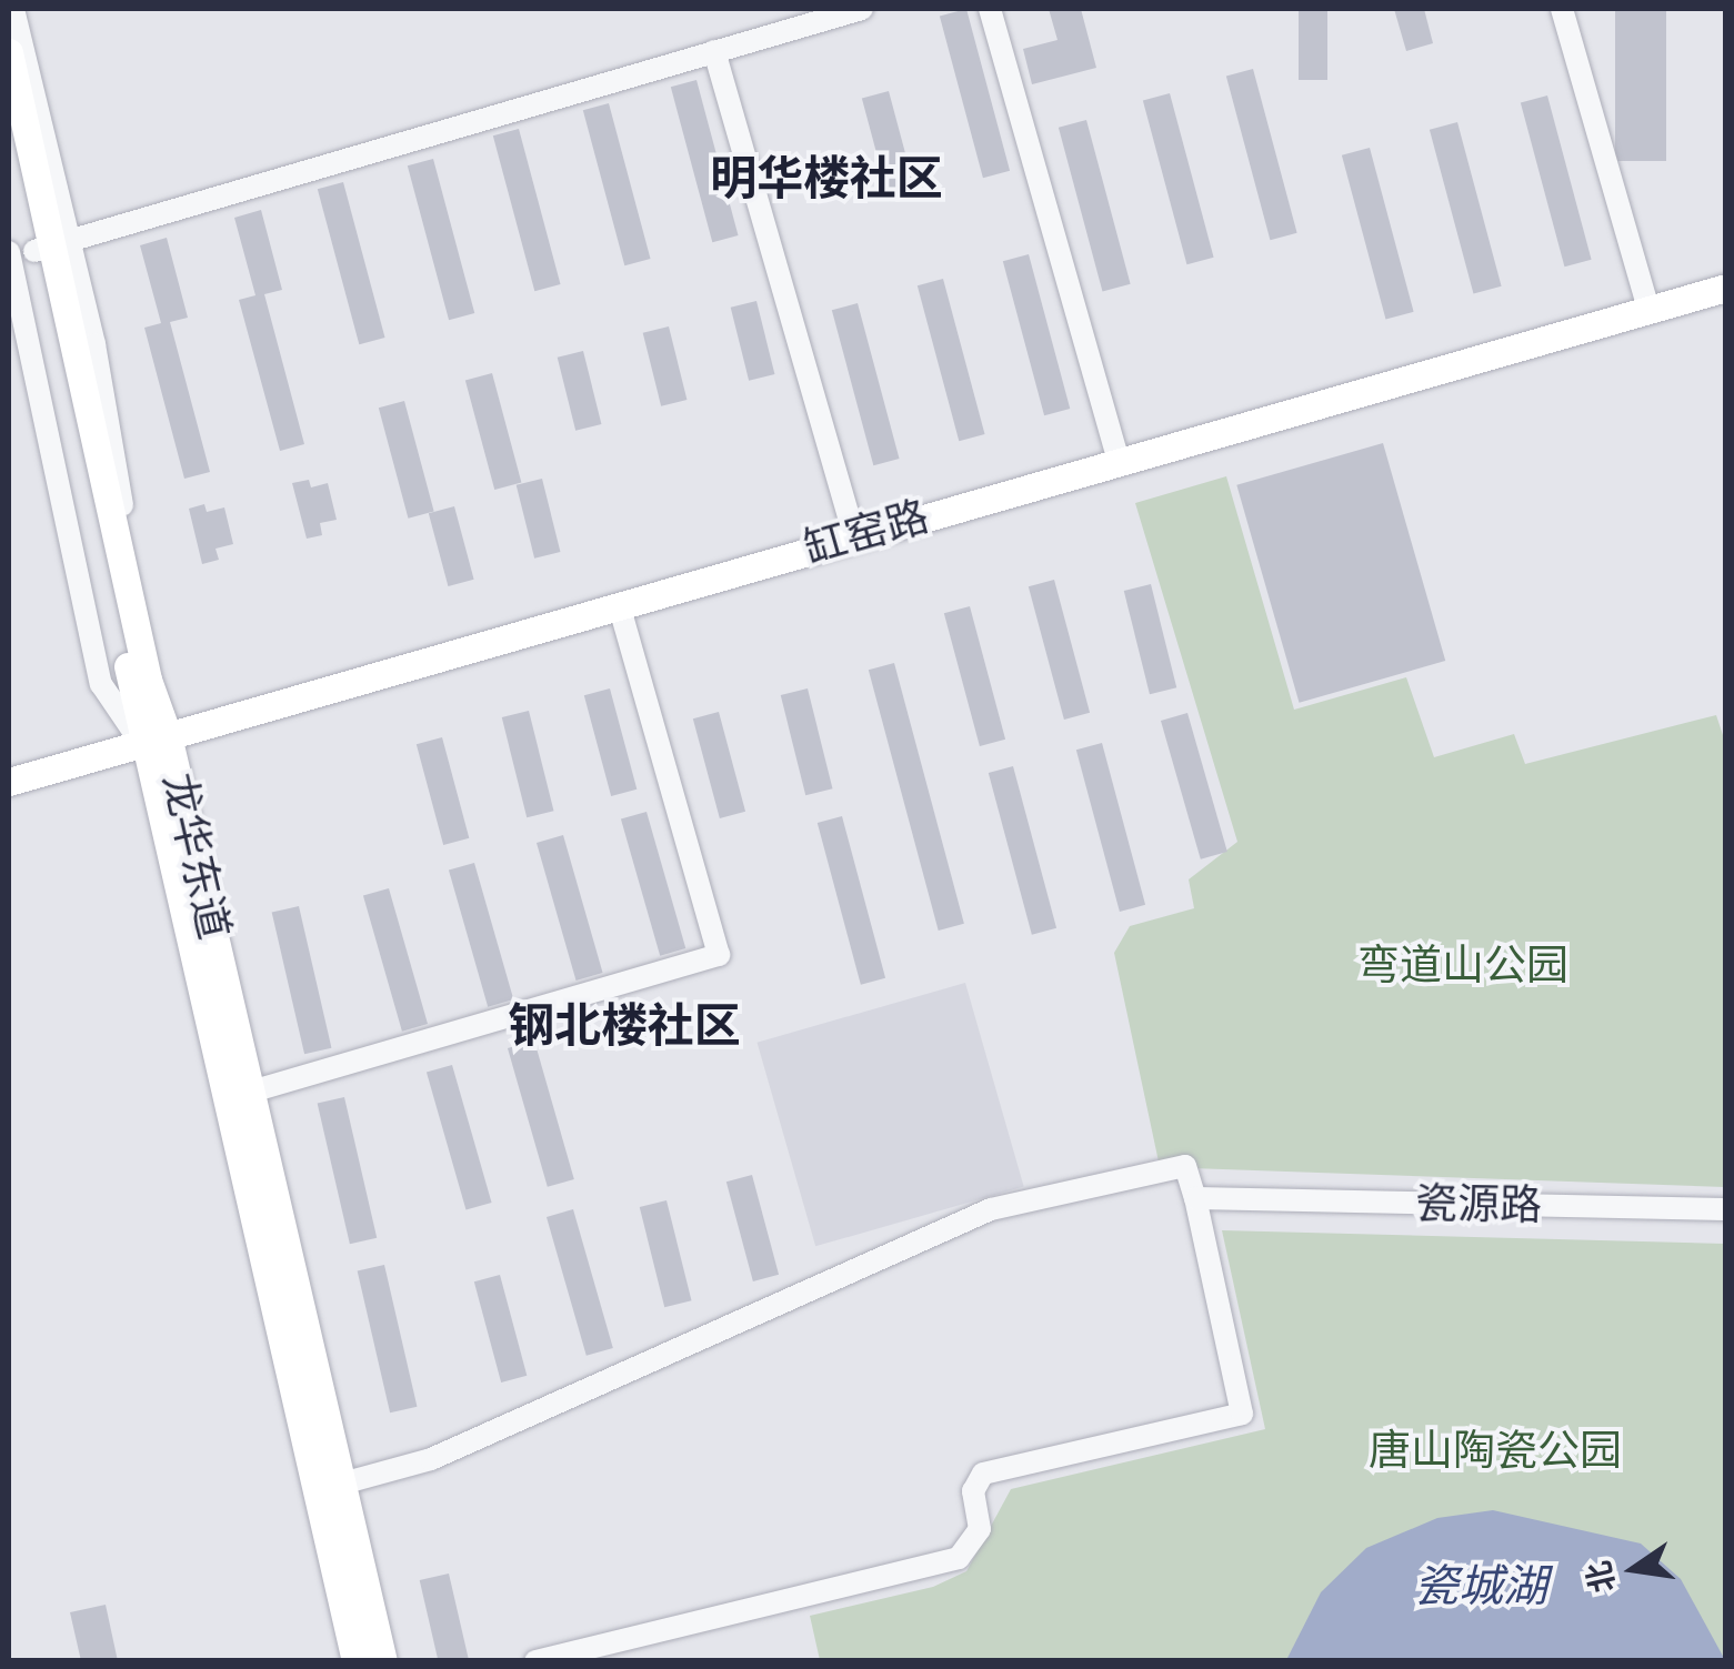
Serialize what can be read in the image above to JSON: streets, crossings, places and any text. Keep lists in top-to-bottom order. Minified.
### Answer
{"streets":{"main road":["缸窑路","龙华东道"],"street":["瓷源路"]},"crossings":[["缸窑路","龙华东道"]],"districts":["明华楼社区","钢北楼社区"],"water":["瓷城湖"],"parks":["弯道山公园","唐山陶瓷公园"],"north":"left"}
